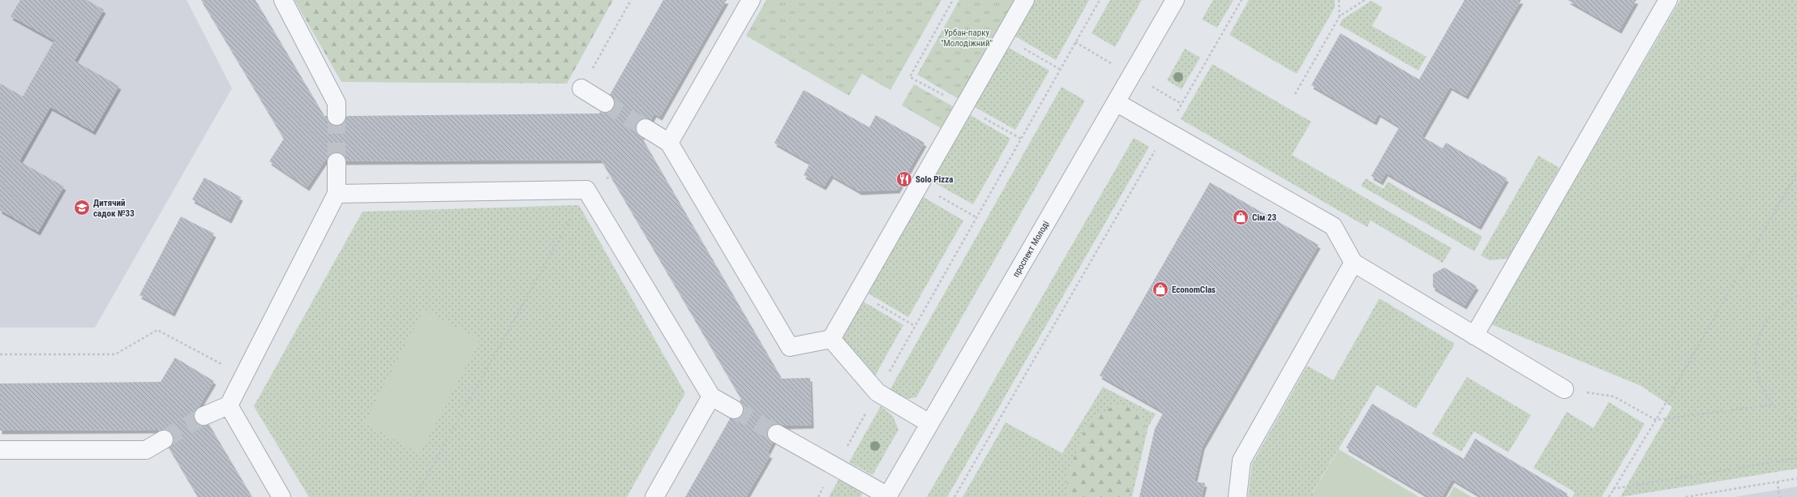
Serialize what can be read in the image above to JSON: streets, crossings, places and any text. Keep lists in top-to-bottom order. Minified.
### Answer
{"streets":{"street":["проспект Молоді"]},"parks":["Урбан-парку \"Молодіжний\""],"places":{"restaurant":["Solo Pizza"],"school or university":["Дитячий садок №33"],"shop":["Сім 23","EconomClas"]}}
